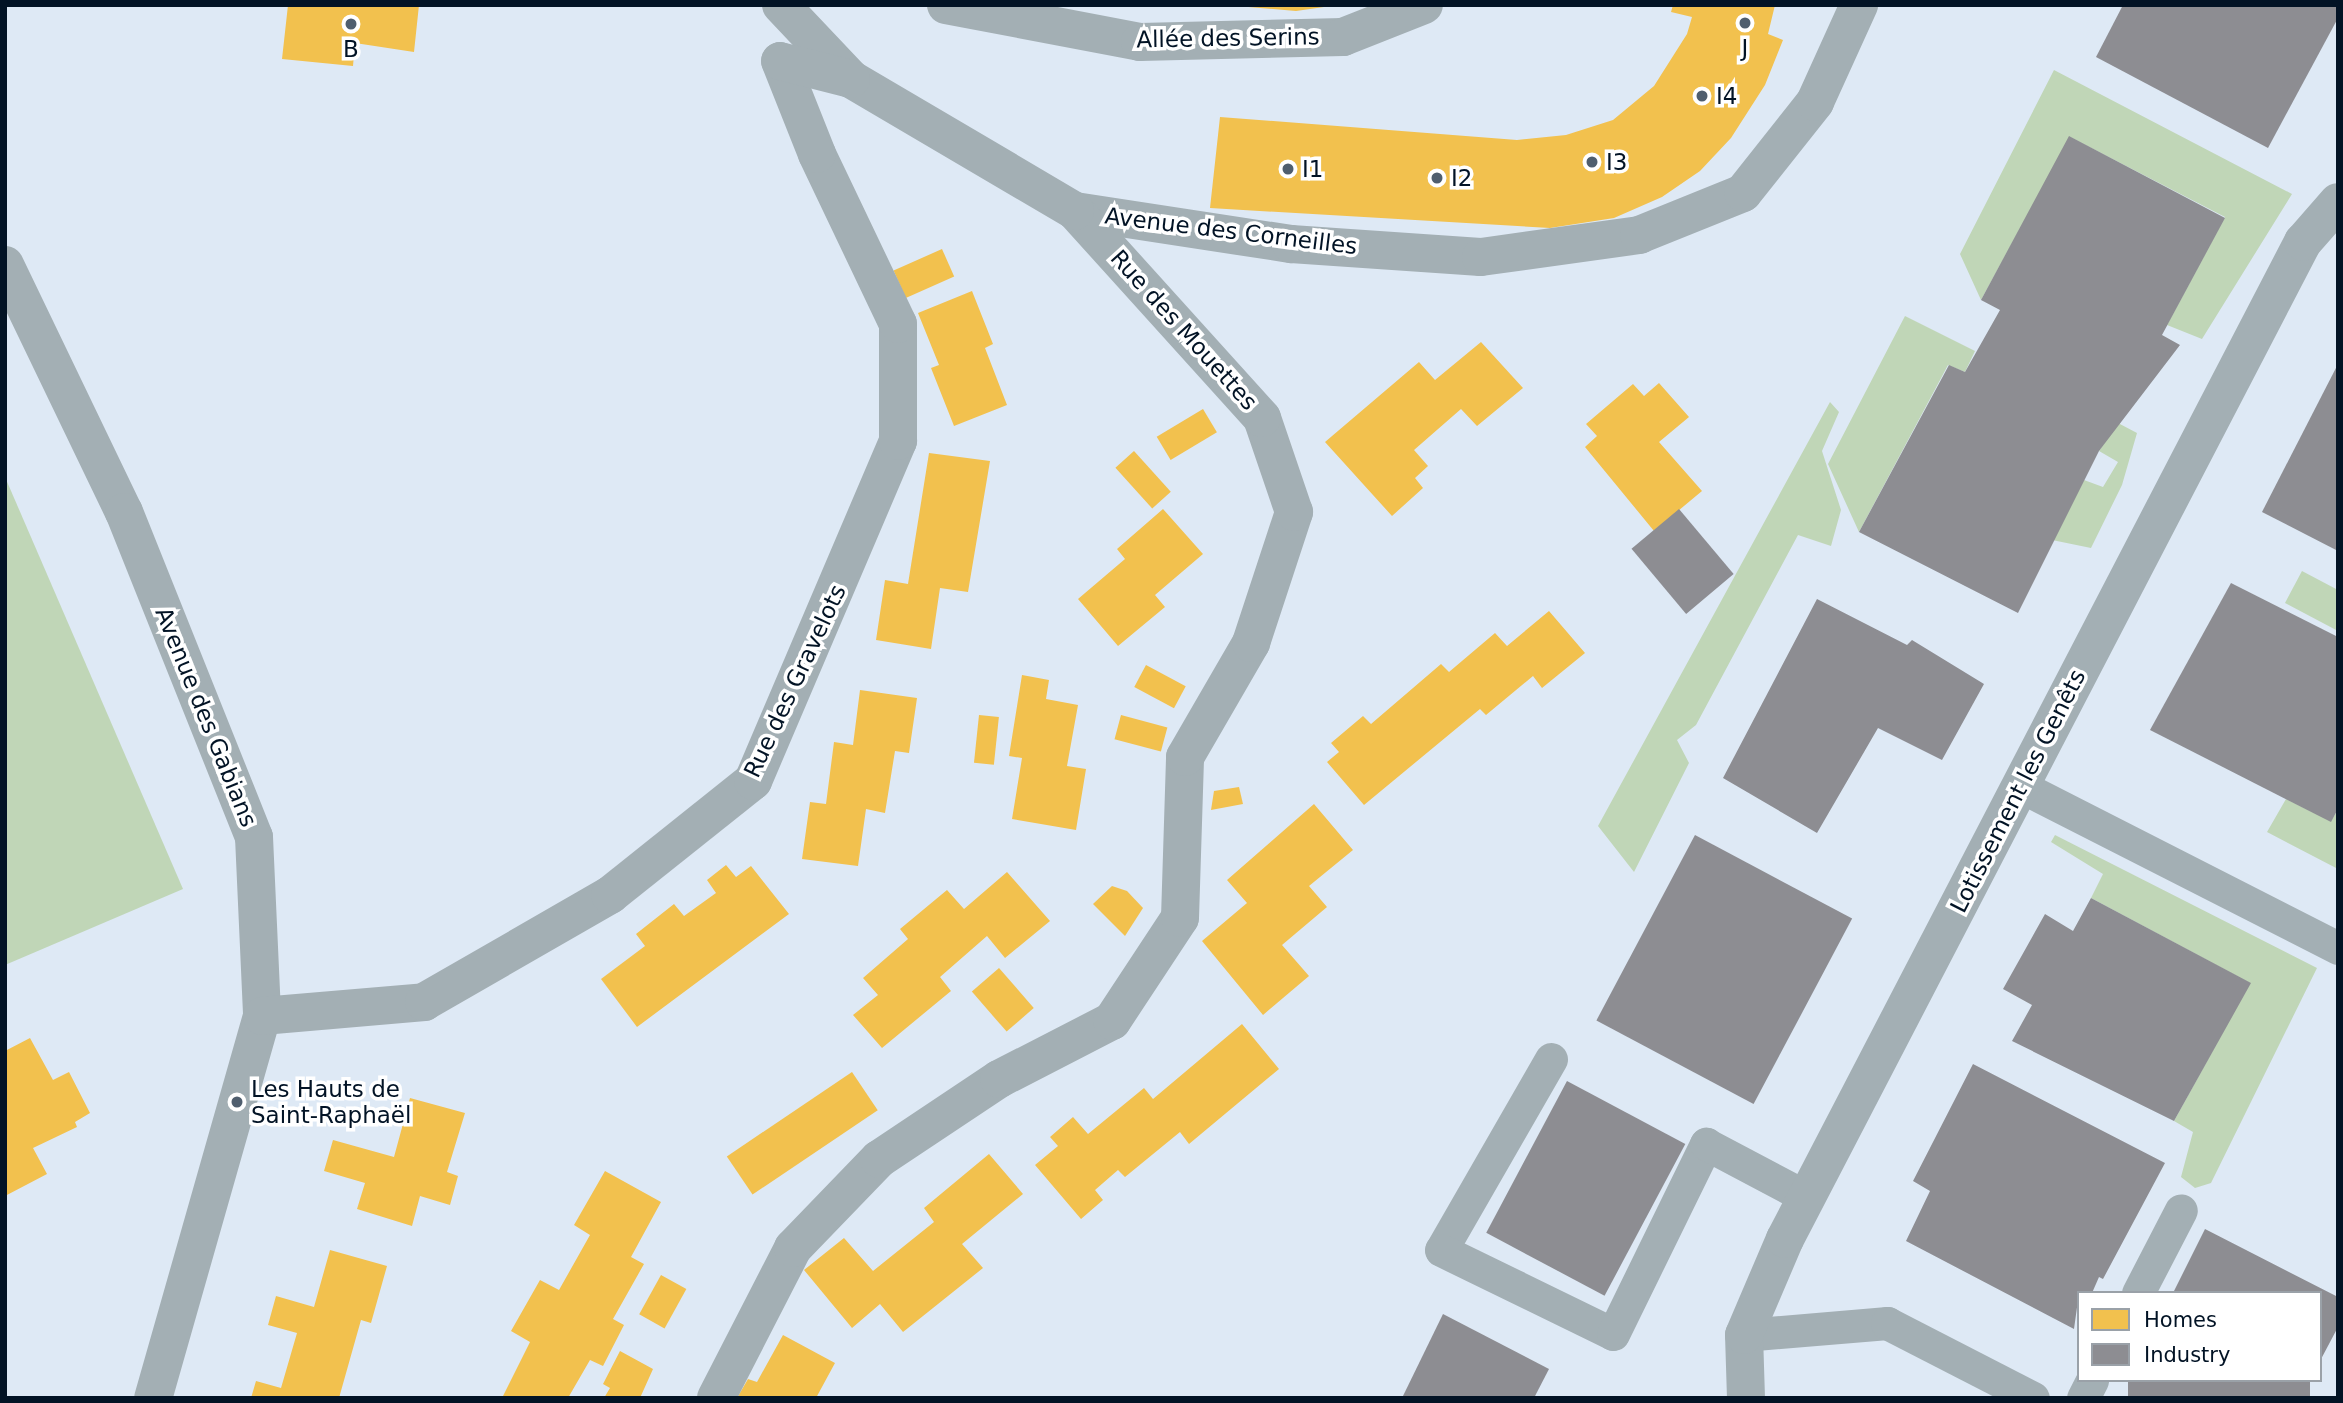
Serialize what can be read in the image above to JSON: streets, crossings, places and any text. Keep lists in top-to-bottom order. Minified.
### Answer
{"streets":{"street":["Allée des Serins","Avenue des Corneilles","Rue des Mouettes","Rue des Gravelots","Avenue des Gabians","Lotissement les Genêts"]},"crossings":[["Avenue des Corneilles","Rue des Mouettes"],["Rue des Mouettes","Rue des Gravelots"],["Rue des Gravelots","Avenue des Gabians"]],"places":["J","B","I4","I3","I1","I2","Les Hauts de Saint-Raphaël"],"legend":["Homes","Industry"]}
